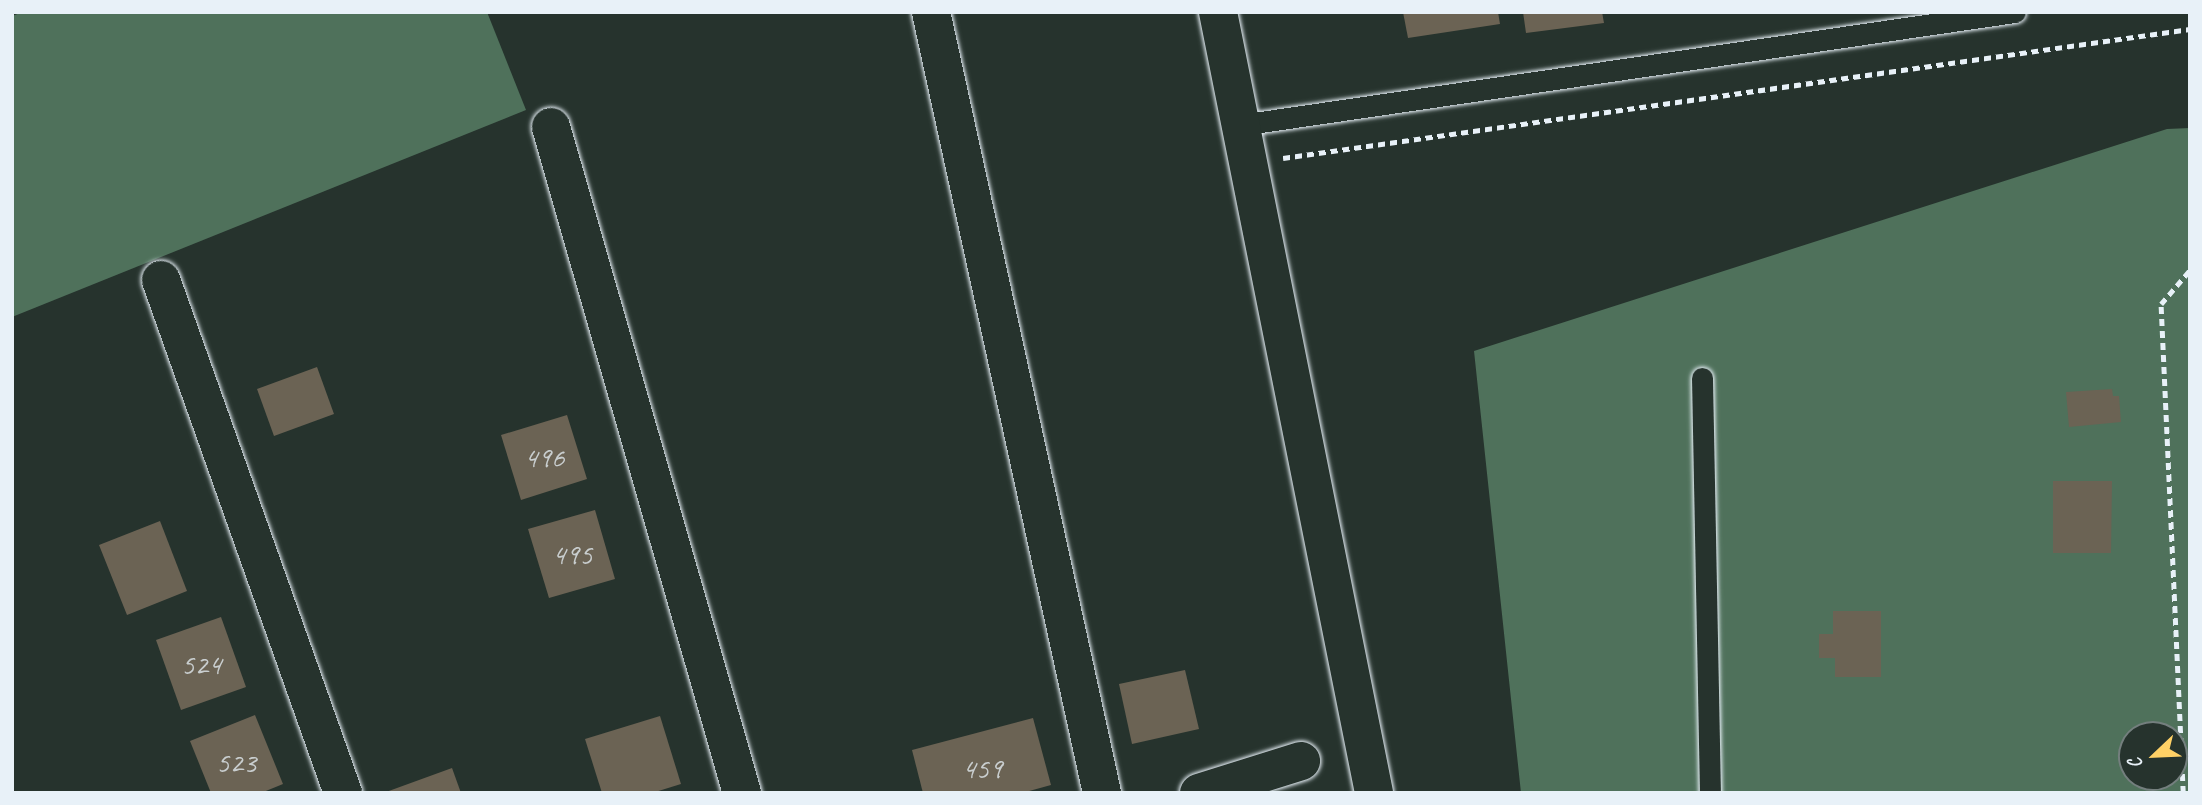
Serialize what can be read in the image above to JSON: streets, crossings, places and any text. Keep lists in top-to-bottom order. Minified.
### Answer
{"house_numbers":["496","495","524","523","459"],"north":"bottom left"}
